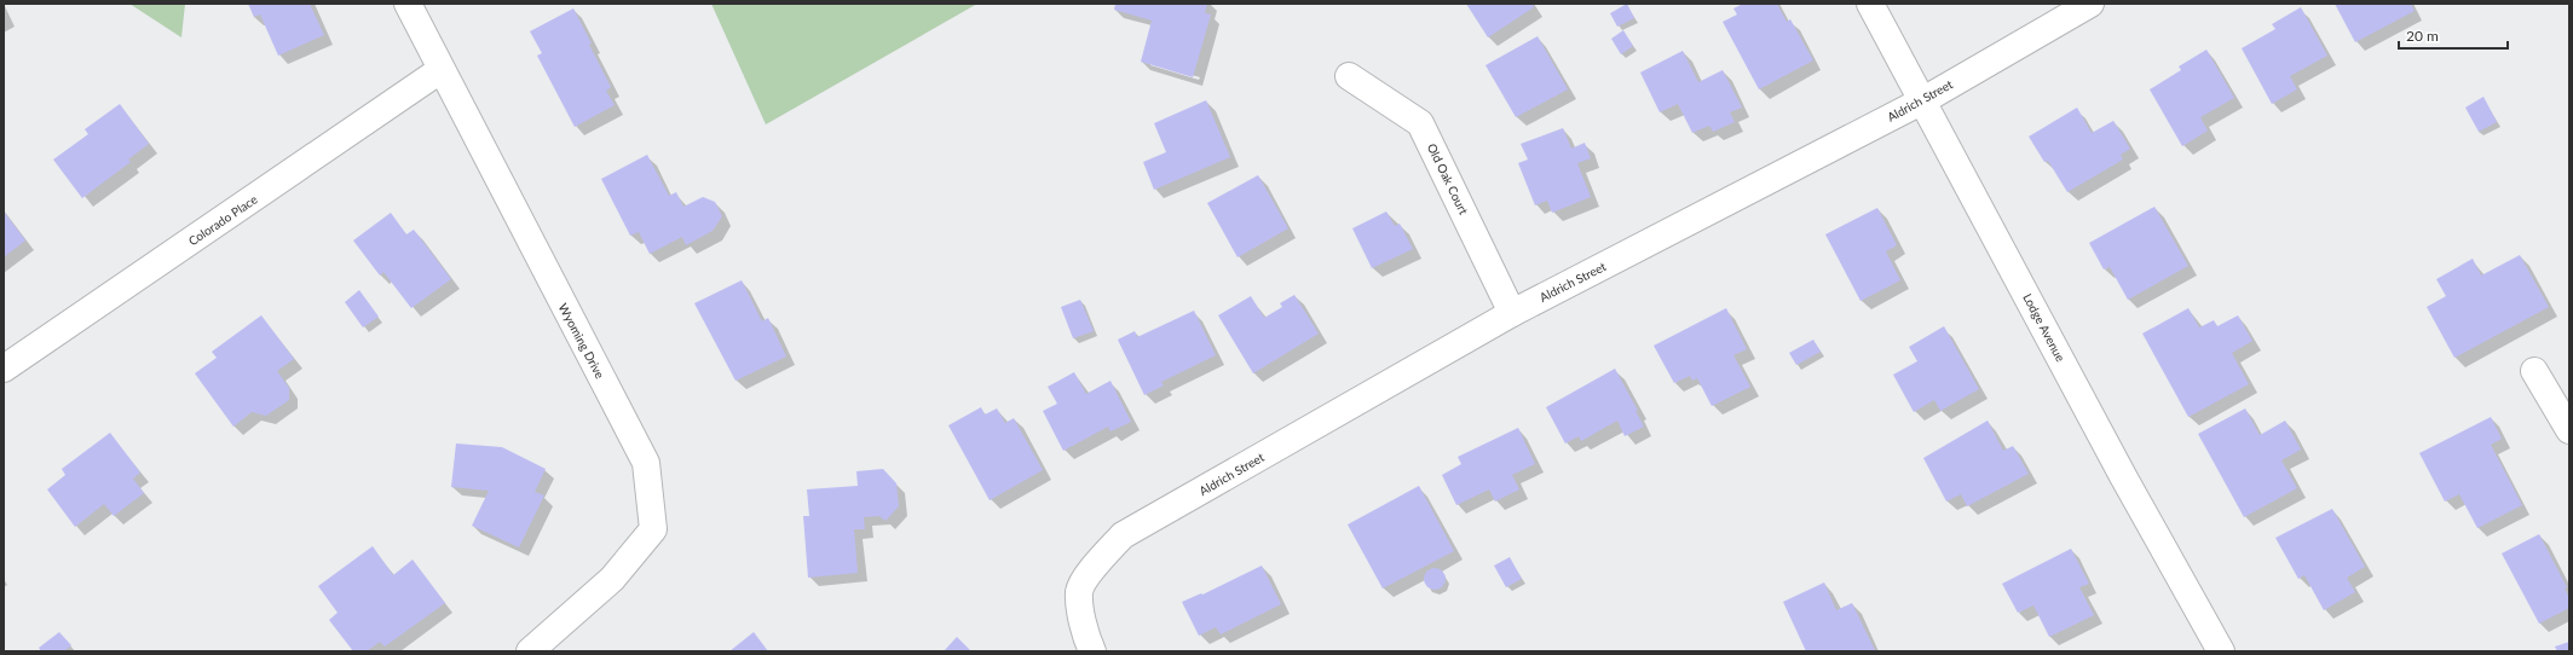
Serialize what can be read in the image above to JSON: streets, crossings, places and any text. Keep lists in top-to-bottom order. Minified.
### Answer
{"streets":{"street":["Aldrich Street","Old Oak Court","Colorado Place","Lodge Avenue","Wyoming Drive"]},"crossings":[["Aldrich Street","Old Oak Court"],["Aldrich Street","Lodge Avenue"],["Colorado Place","Wyoming Drive"]],"scale_bar":"20 m"}
